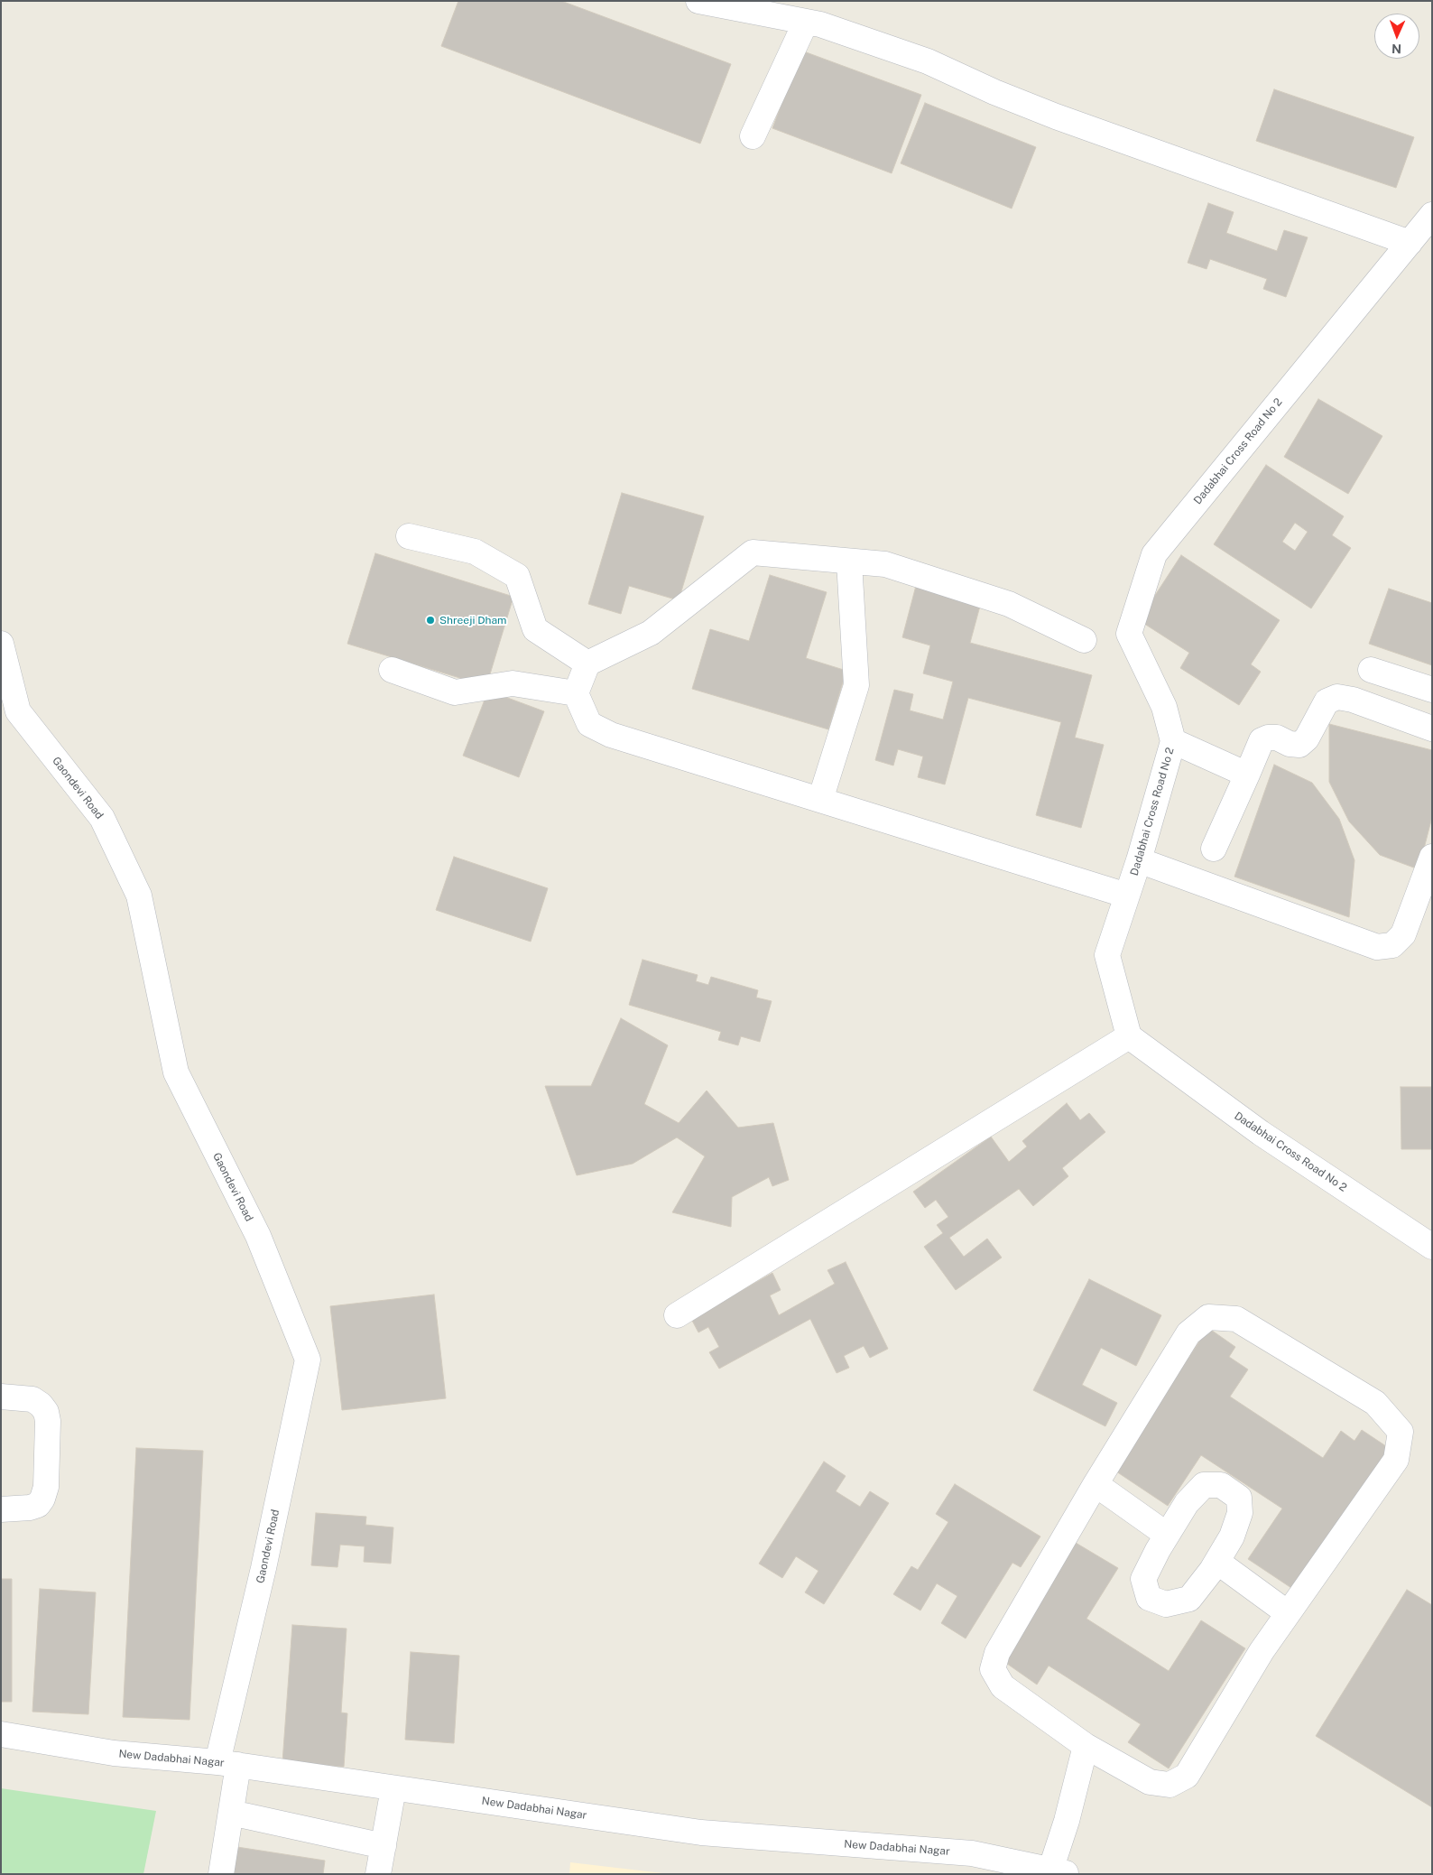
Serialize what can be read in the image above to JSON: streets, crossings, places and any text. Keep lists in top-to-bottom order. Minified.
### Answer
{"streets":{"street":["Dadabhai Cross Road No 2","Gaondevi Road","New Dadabhai Nagar"]},"crossings":[["Gaondevi Road","New Dadabhai Nagar"]],"places":["Shreeji Dham"],"north":"bottom"}
